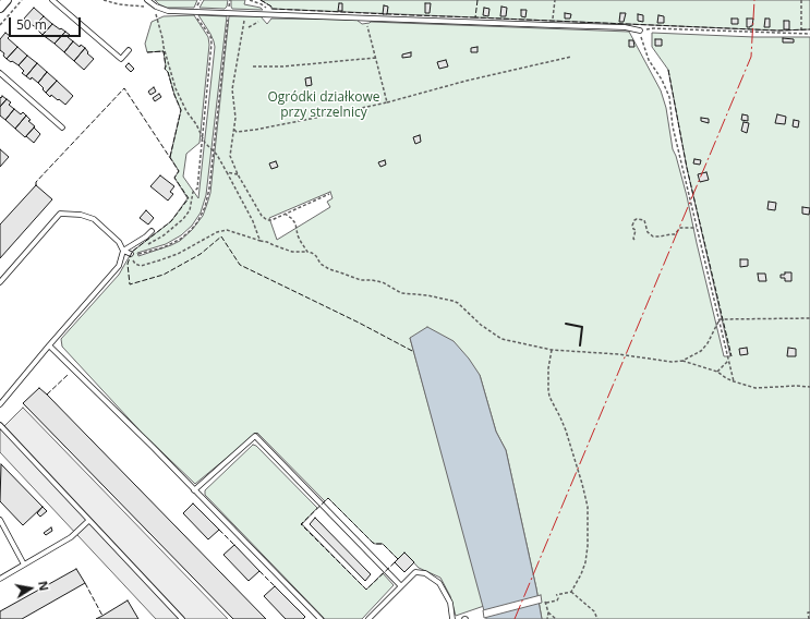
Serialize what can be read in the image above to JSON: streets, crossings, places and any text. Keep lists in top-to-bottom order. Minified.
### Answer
{"parks":["Ogródki działkowe przy strzelnicy"],"scale_bar":"50 m","north":"right"}
